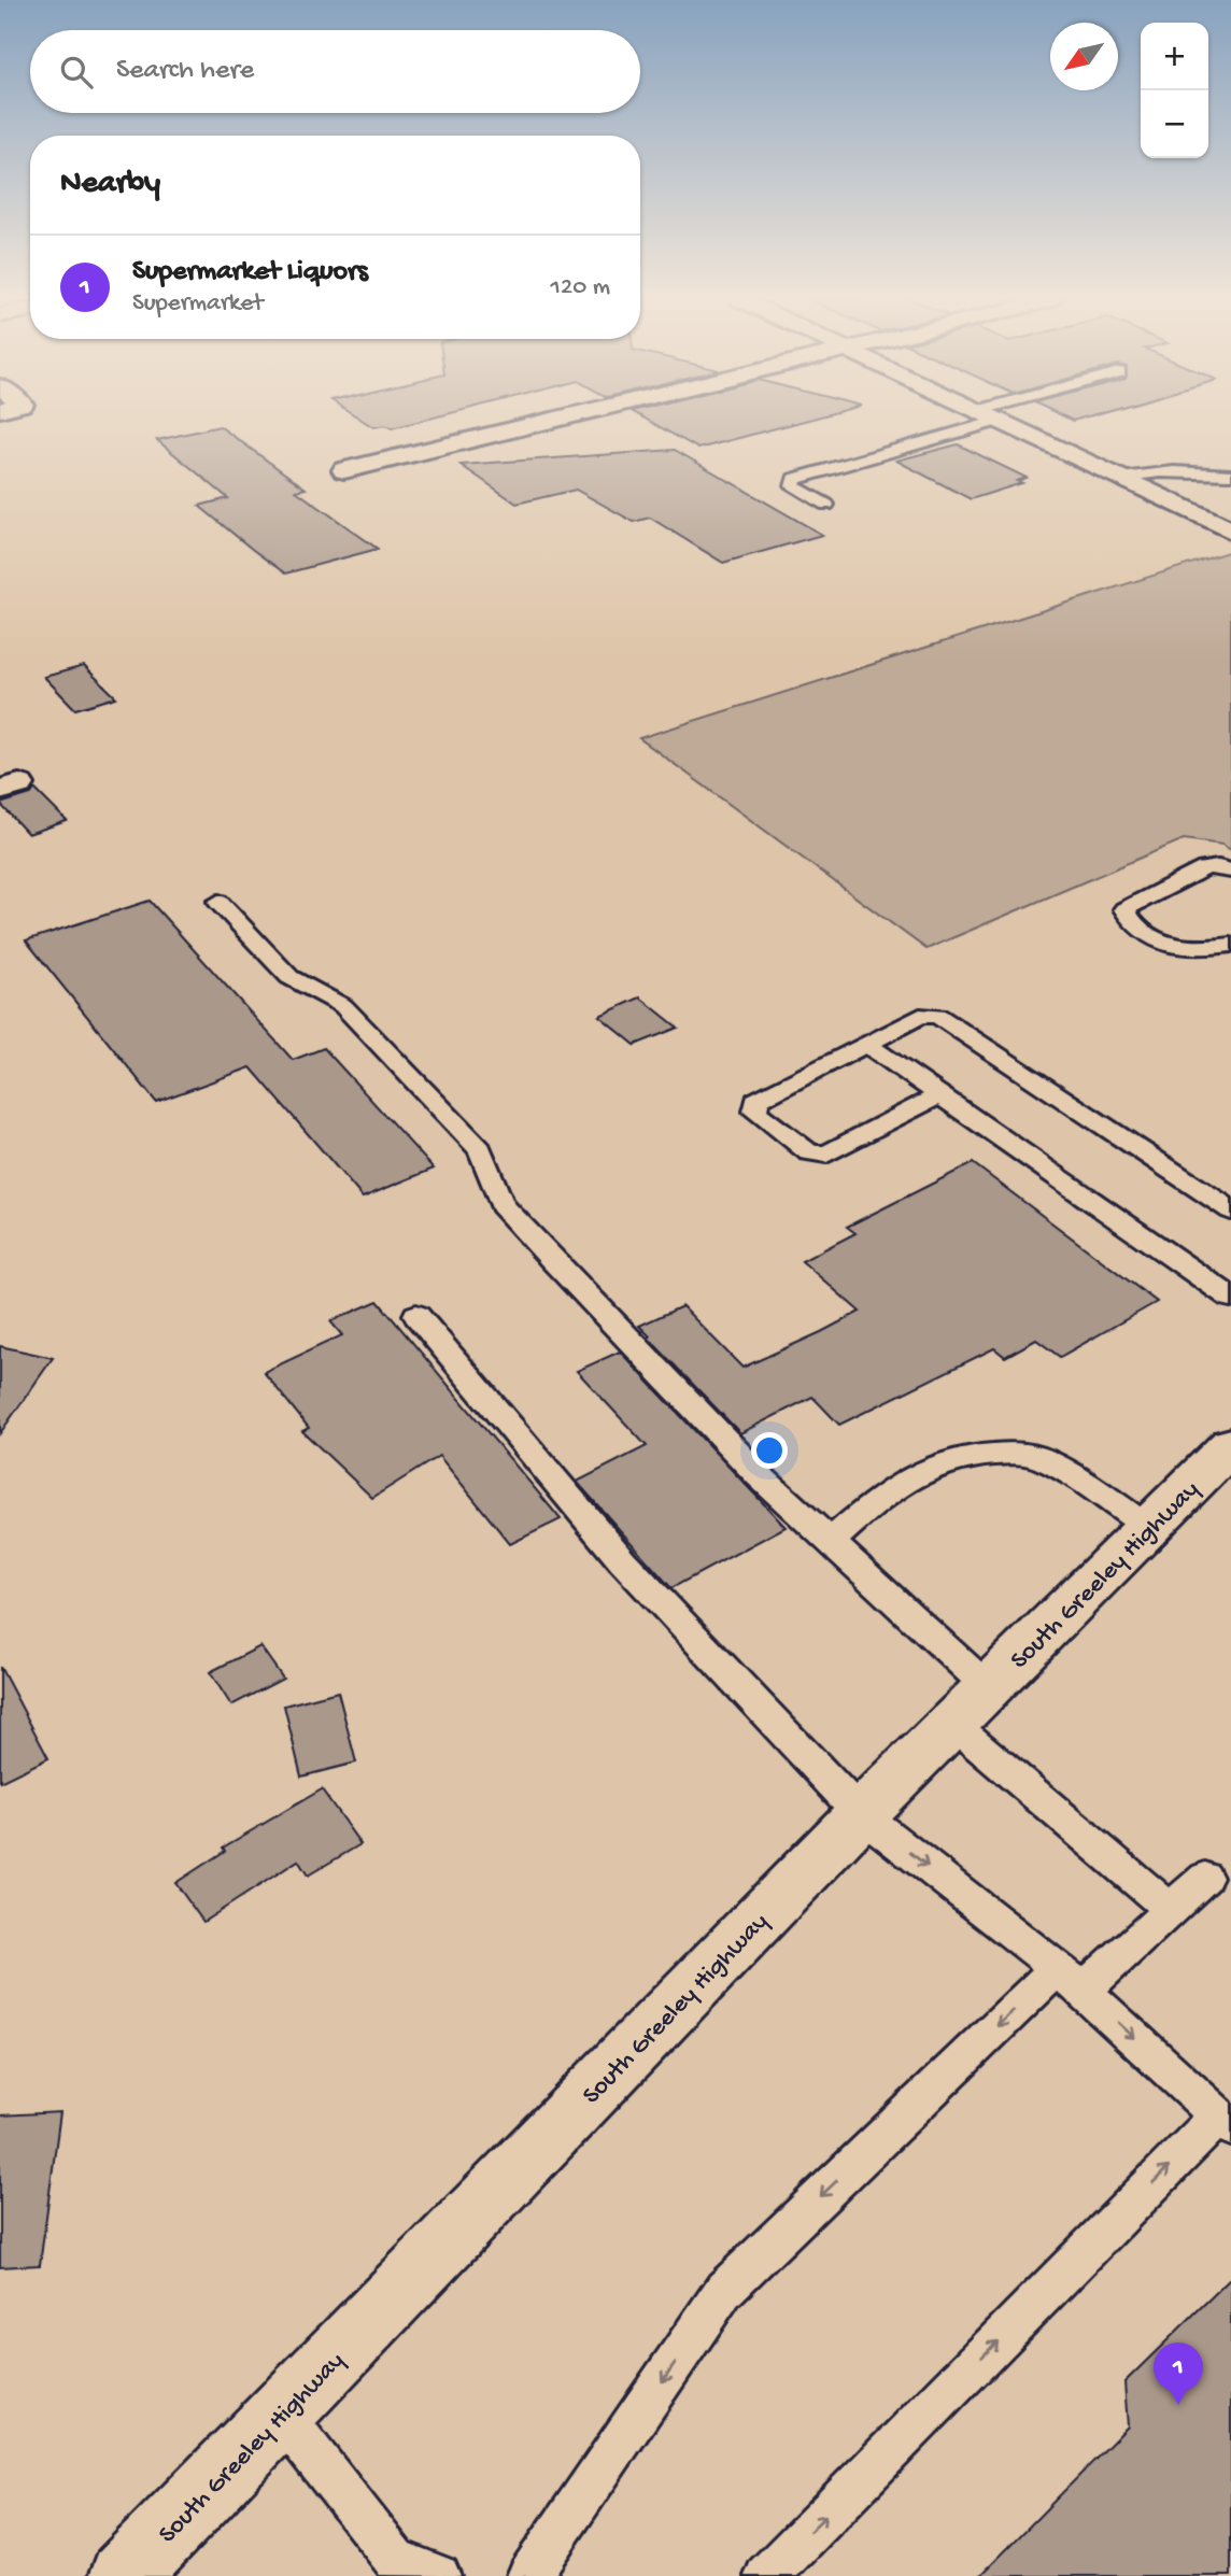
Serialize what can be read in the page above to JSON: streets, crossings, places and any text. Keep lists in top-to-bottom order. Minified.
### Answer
{"streets":{"main road":["South Greeley Highway"]},"north":"bottom left","page":{"map_buttons":["+","−"],"search":"Search here","heading":"Nearby","list":[{"mark":"1","name":"Supermarket Liquors","note":"Supermarket","value":"120 m"}],"pins":"1"}}
